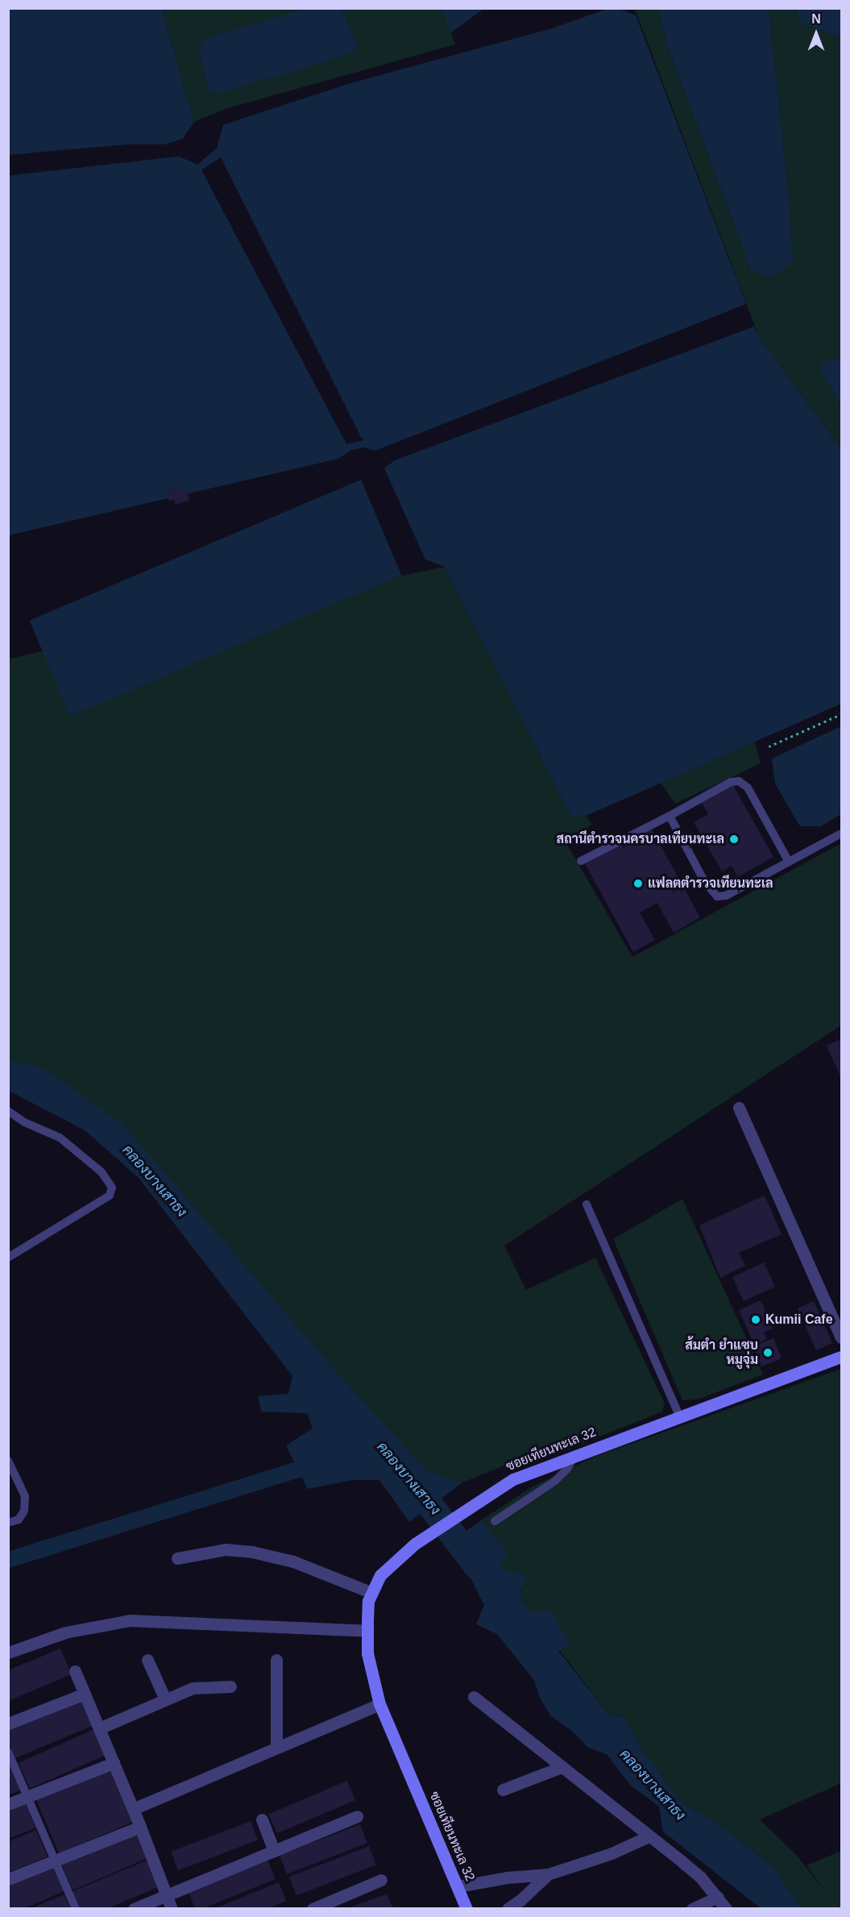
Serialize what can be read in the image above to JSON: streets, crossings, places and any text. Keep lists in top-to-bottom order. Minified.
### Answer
{"streets":{"street":["ซอยเทียนทะเล 32"]},"water":["คลองบางเสาธง"],"places":["สถานีตำรวจนครบาลเทียนทะเล","แฟลตตำรวจเทียนทะเล","Kumii Cafe","ส้มตำ ยำแซบ หมูจุ่ม"],"north":"top"}
